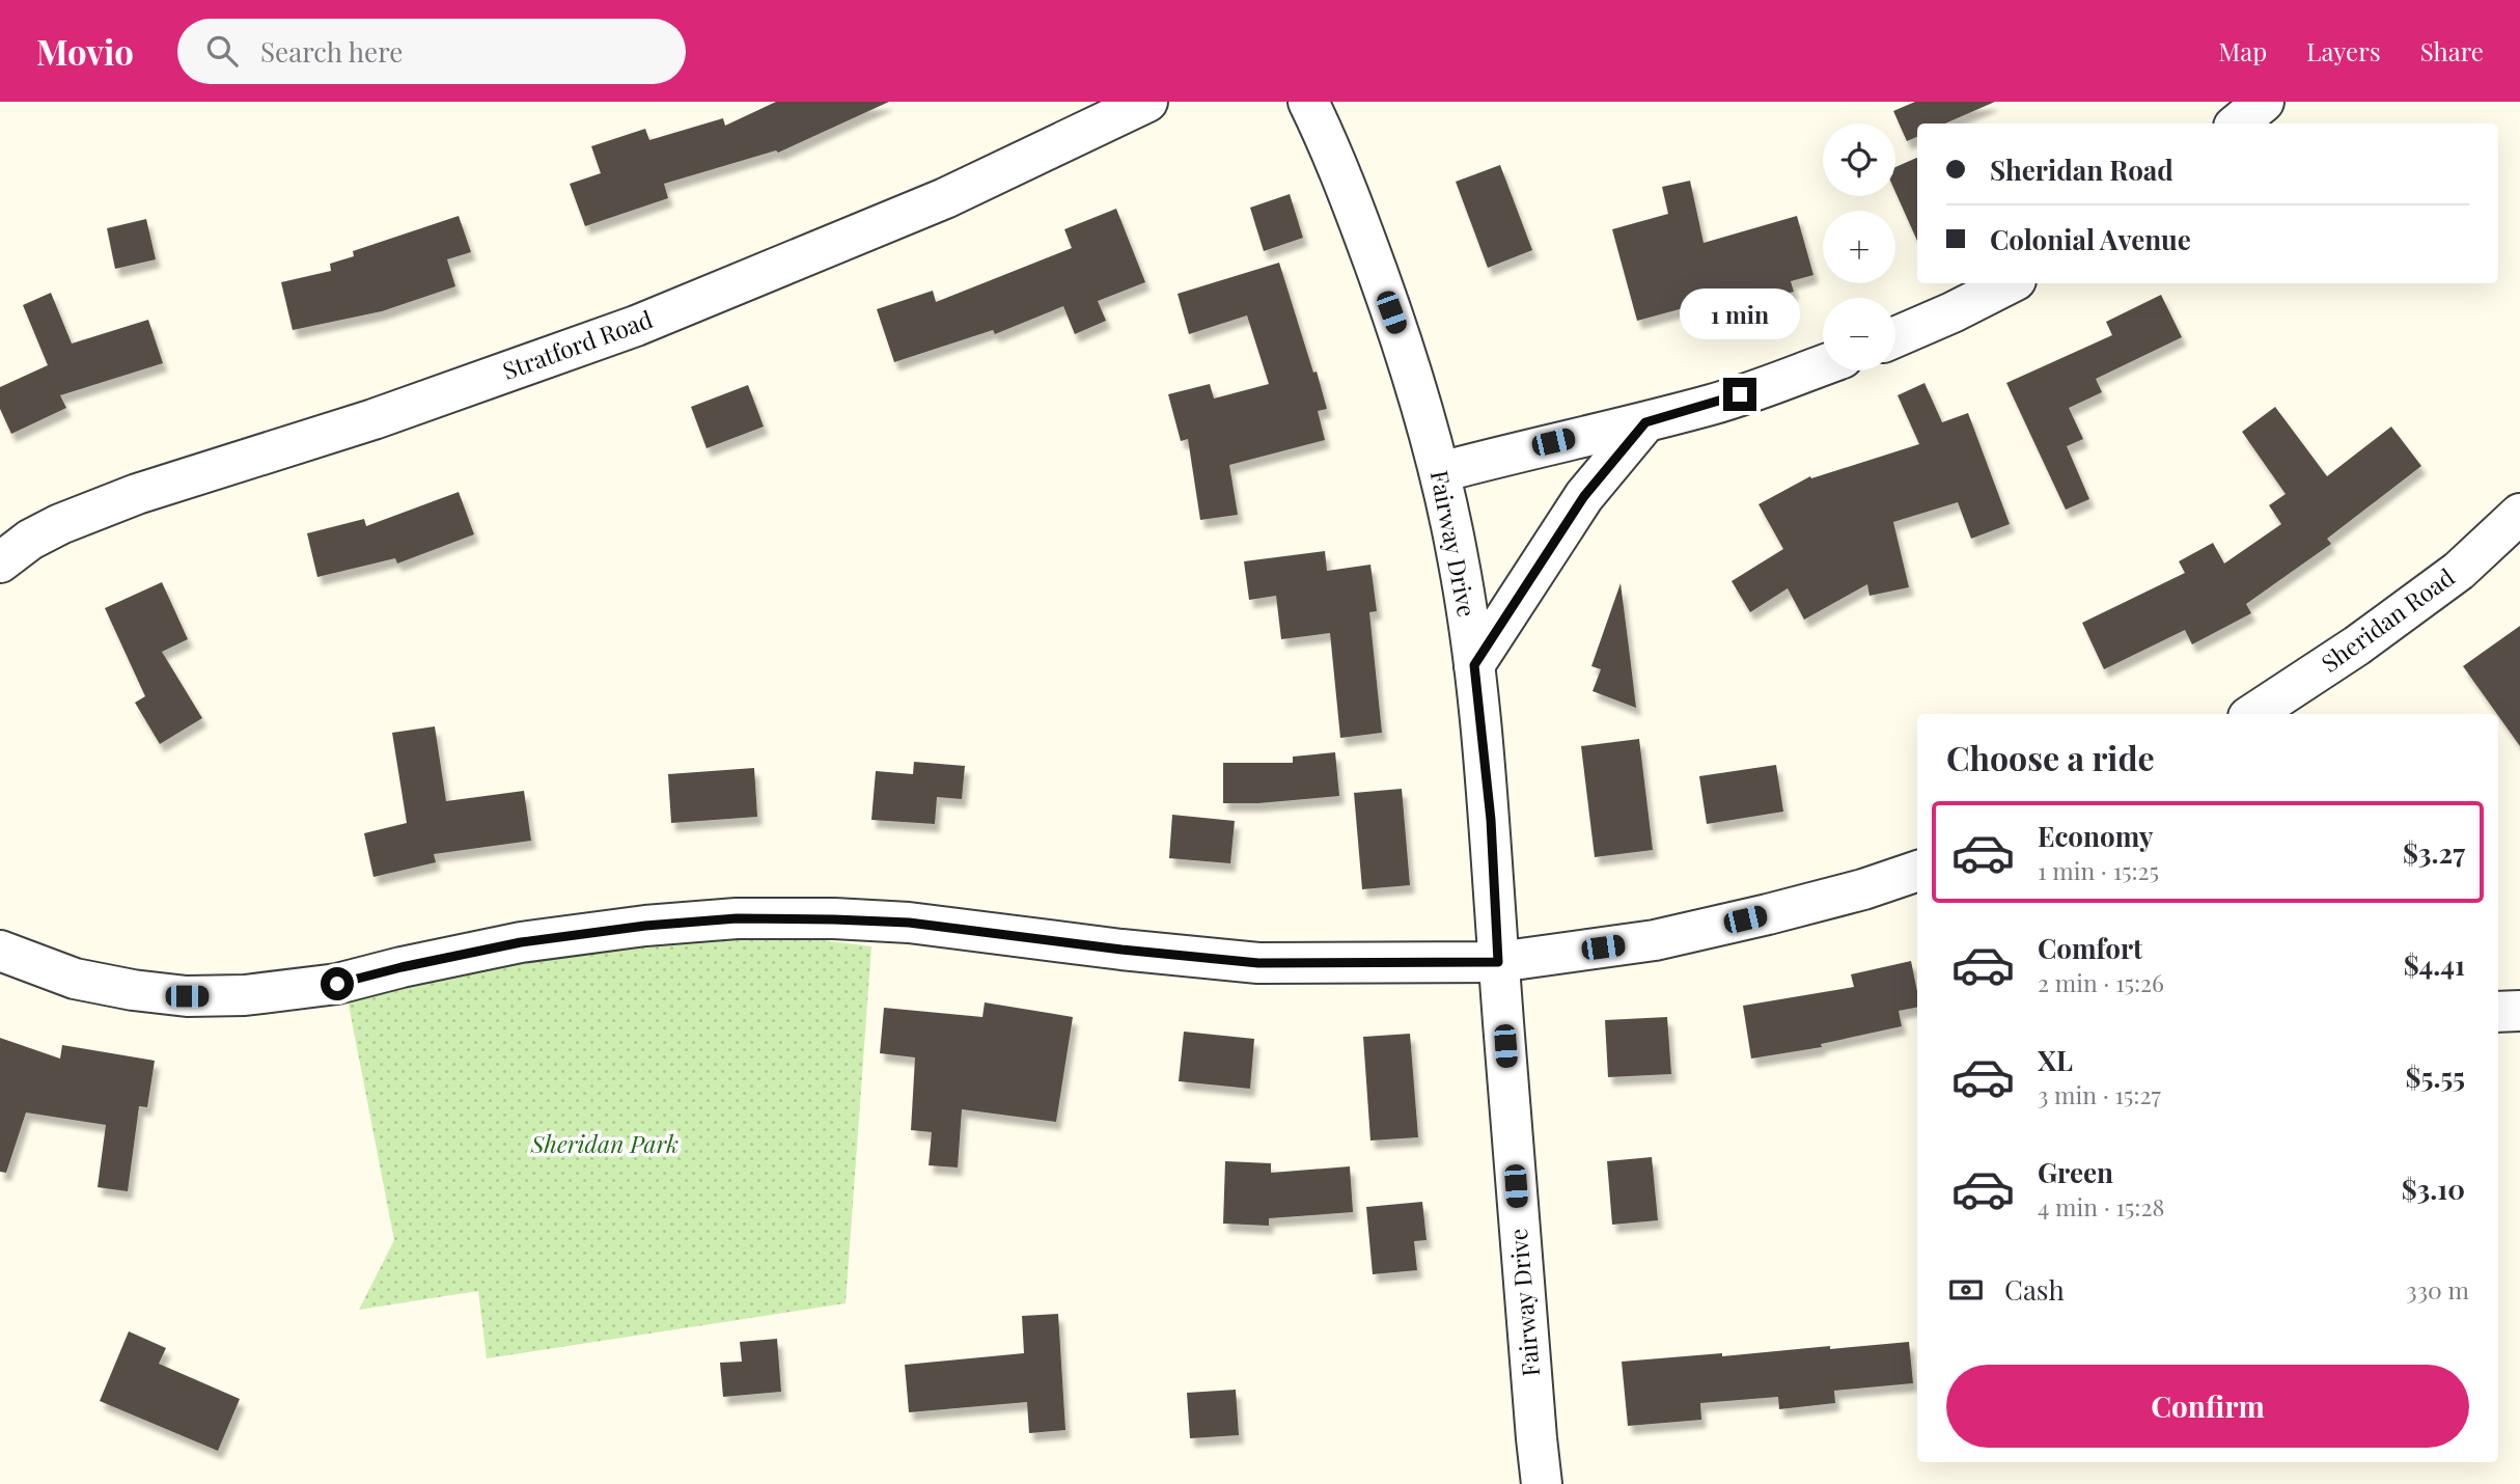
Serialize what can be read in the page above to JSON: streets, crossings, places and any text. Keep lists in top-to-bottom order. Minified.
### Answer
{"streets":{"street":["Stratford Road","Fairway Drive","Sheridan Road"]},"parks":["Sheridan Park"],"page":{"header":"Movio","search":"Search here","nav":["Map","Layers","Share"],"map_buttons":["+","−"],"banner":["Sheridan Road","Colonial Avenue"],"bubble":"1 min","heading":"Choose a ride","list":[{"name":"Economy","note":"1 min · 15:25","value":"$3.27"},{"name":"Comfort","note":"2 min · 15:26","value":"$4.41"},{"name":"XL","note":"3 min · 15:27","value":"$5.55"},{"name":"Green","note":"4 min · 15:28","value":"$3.10"}],"pay":["Cash","330 m"],"buttons":"Confirm"}}
